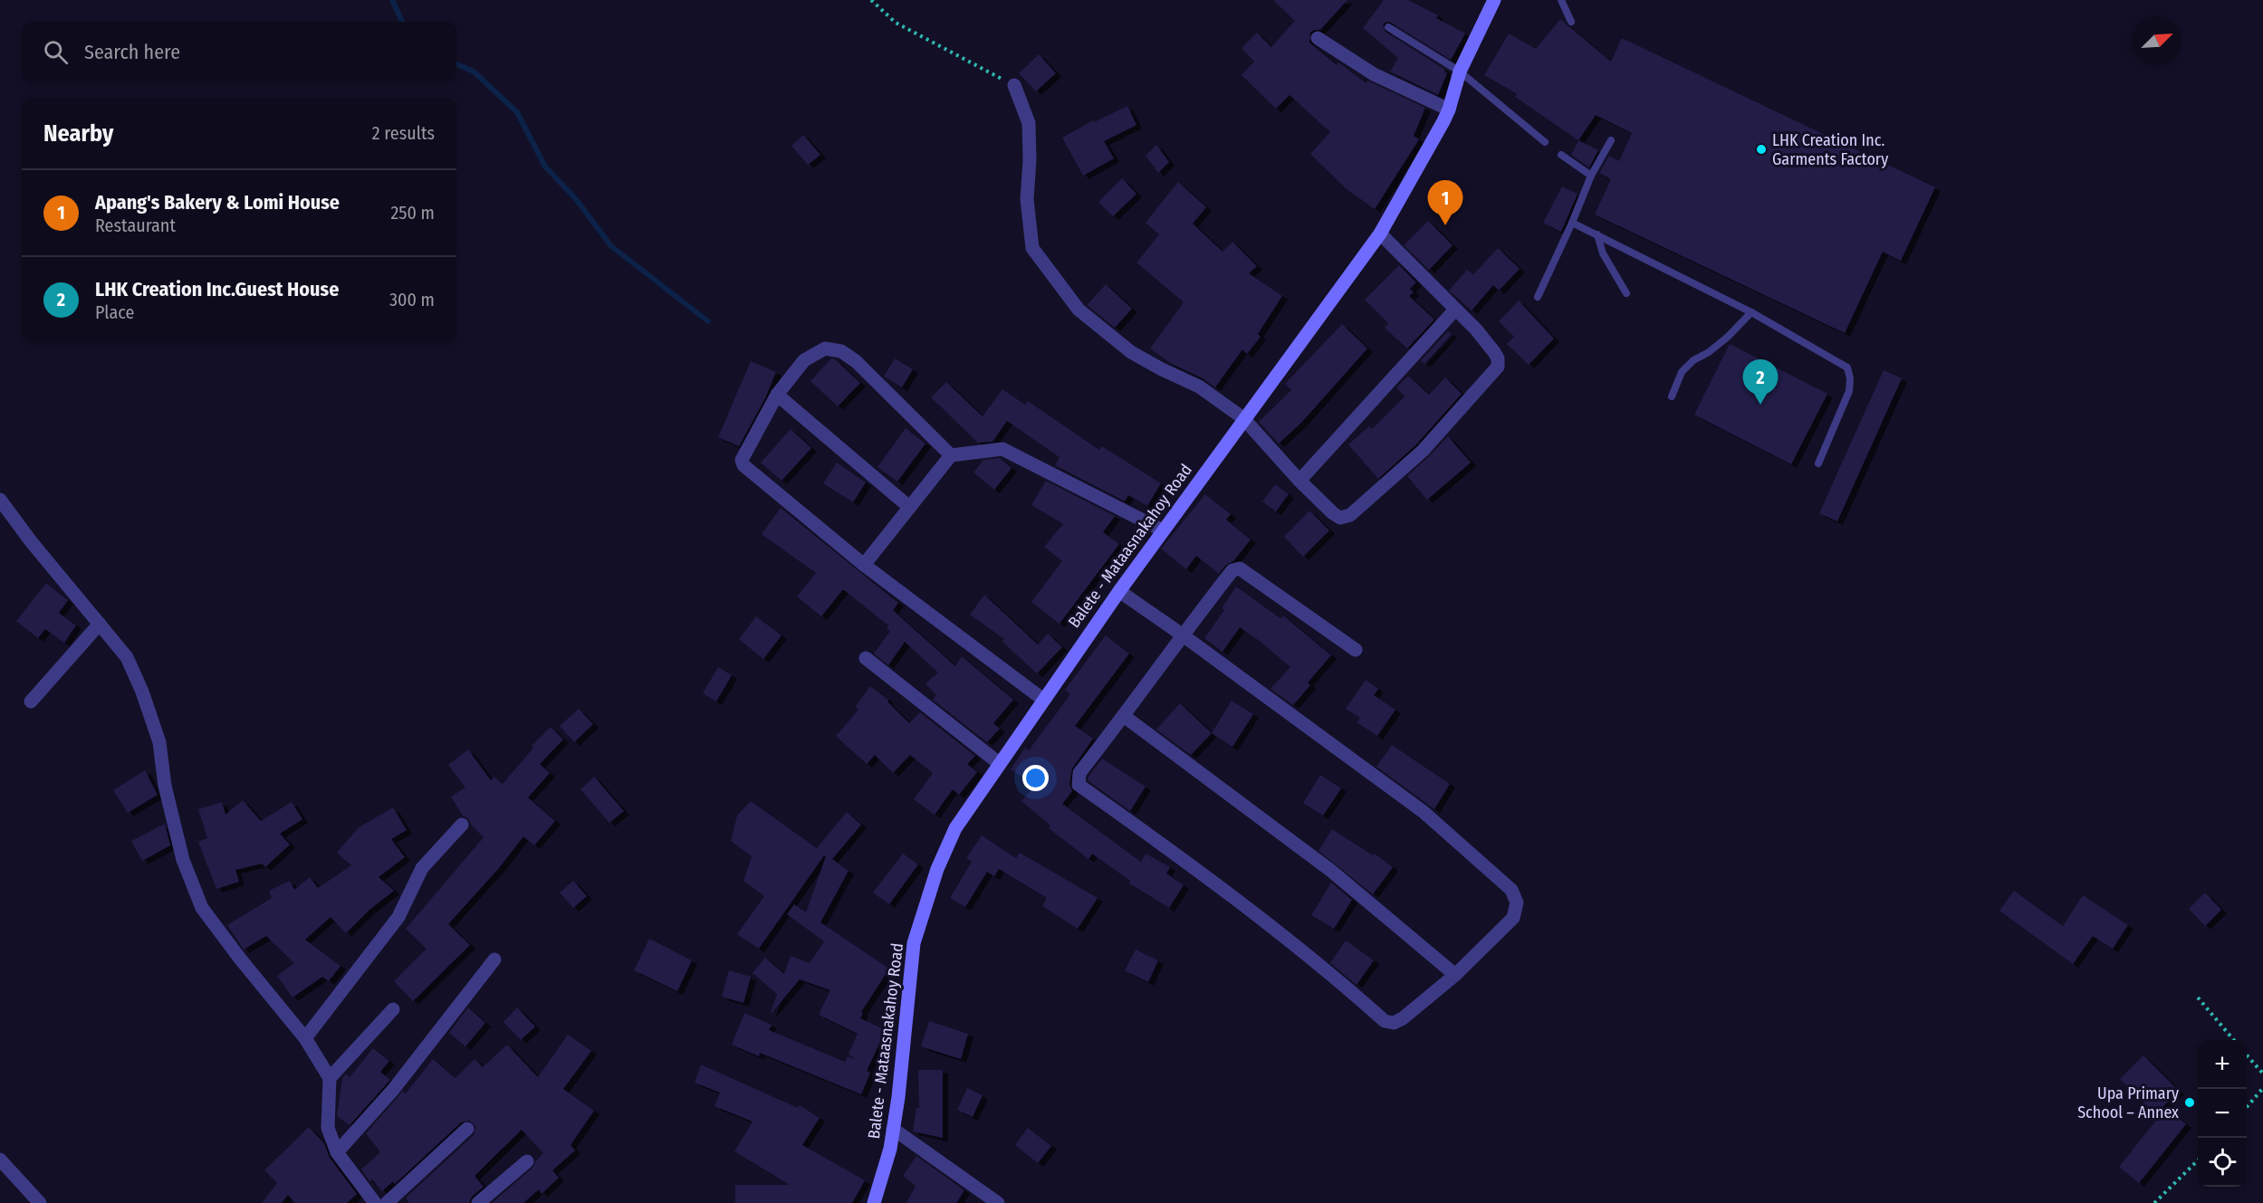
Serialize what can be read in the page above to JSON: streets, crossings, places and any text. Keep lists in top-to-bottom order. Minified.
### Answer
{"streets":{"main road":["Balete - Mataasnakahoy Road"]},"places":["LHK Creation Inc. Garments Factory","Upa Primary School – Annex"],"north":"top right","page":{"search":"Search here","heading":["Nearby","2 results"],"list":[{"mark":"1","name":"Apang's Bakery & Lomi House","note":"Restaurant","value":"250 m"},{"mark":"2","name":"LHK Creation Inc.Guest House","note":"Place","value":"300 m"}],"pins":["1","2"],"map_buttons":["+","−"]}}
